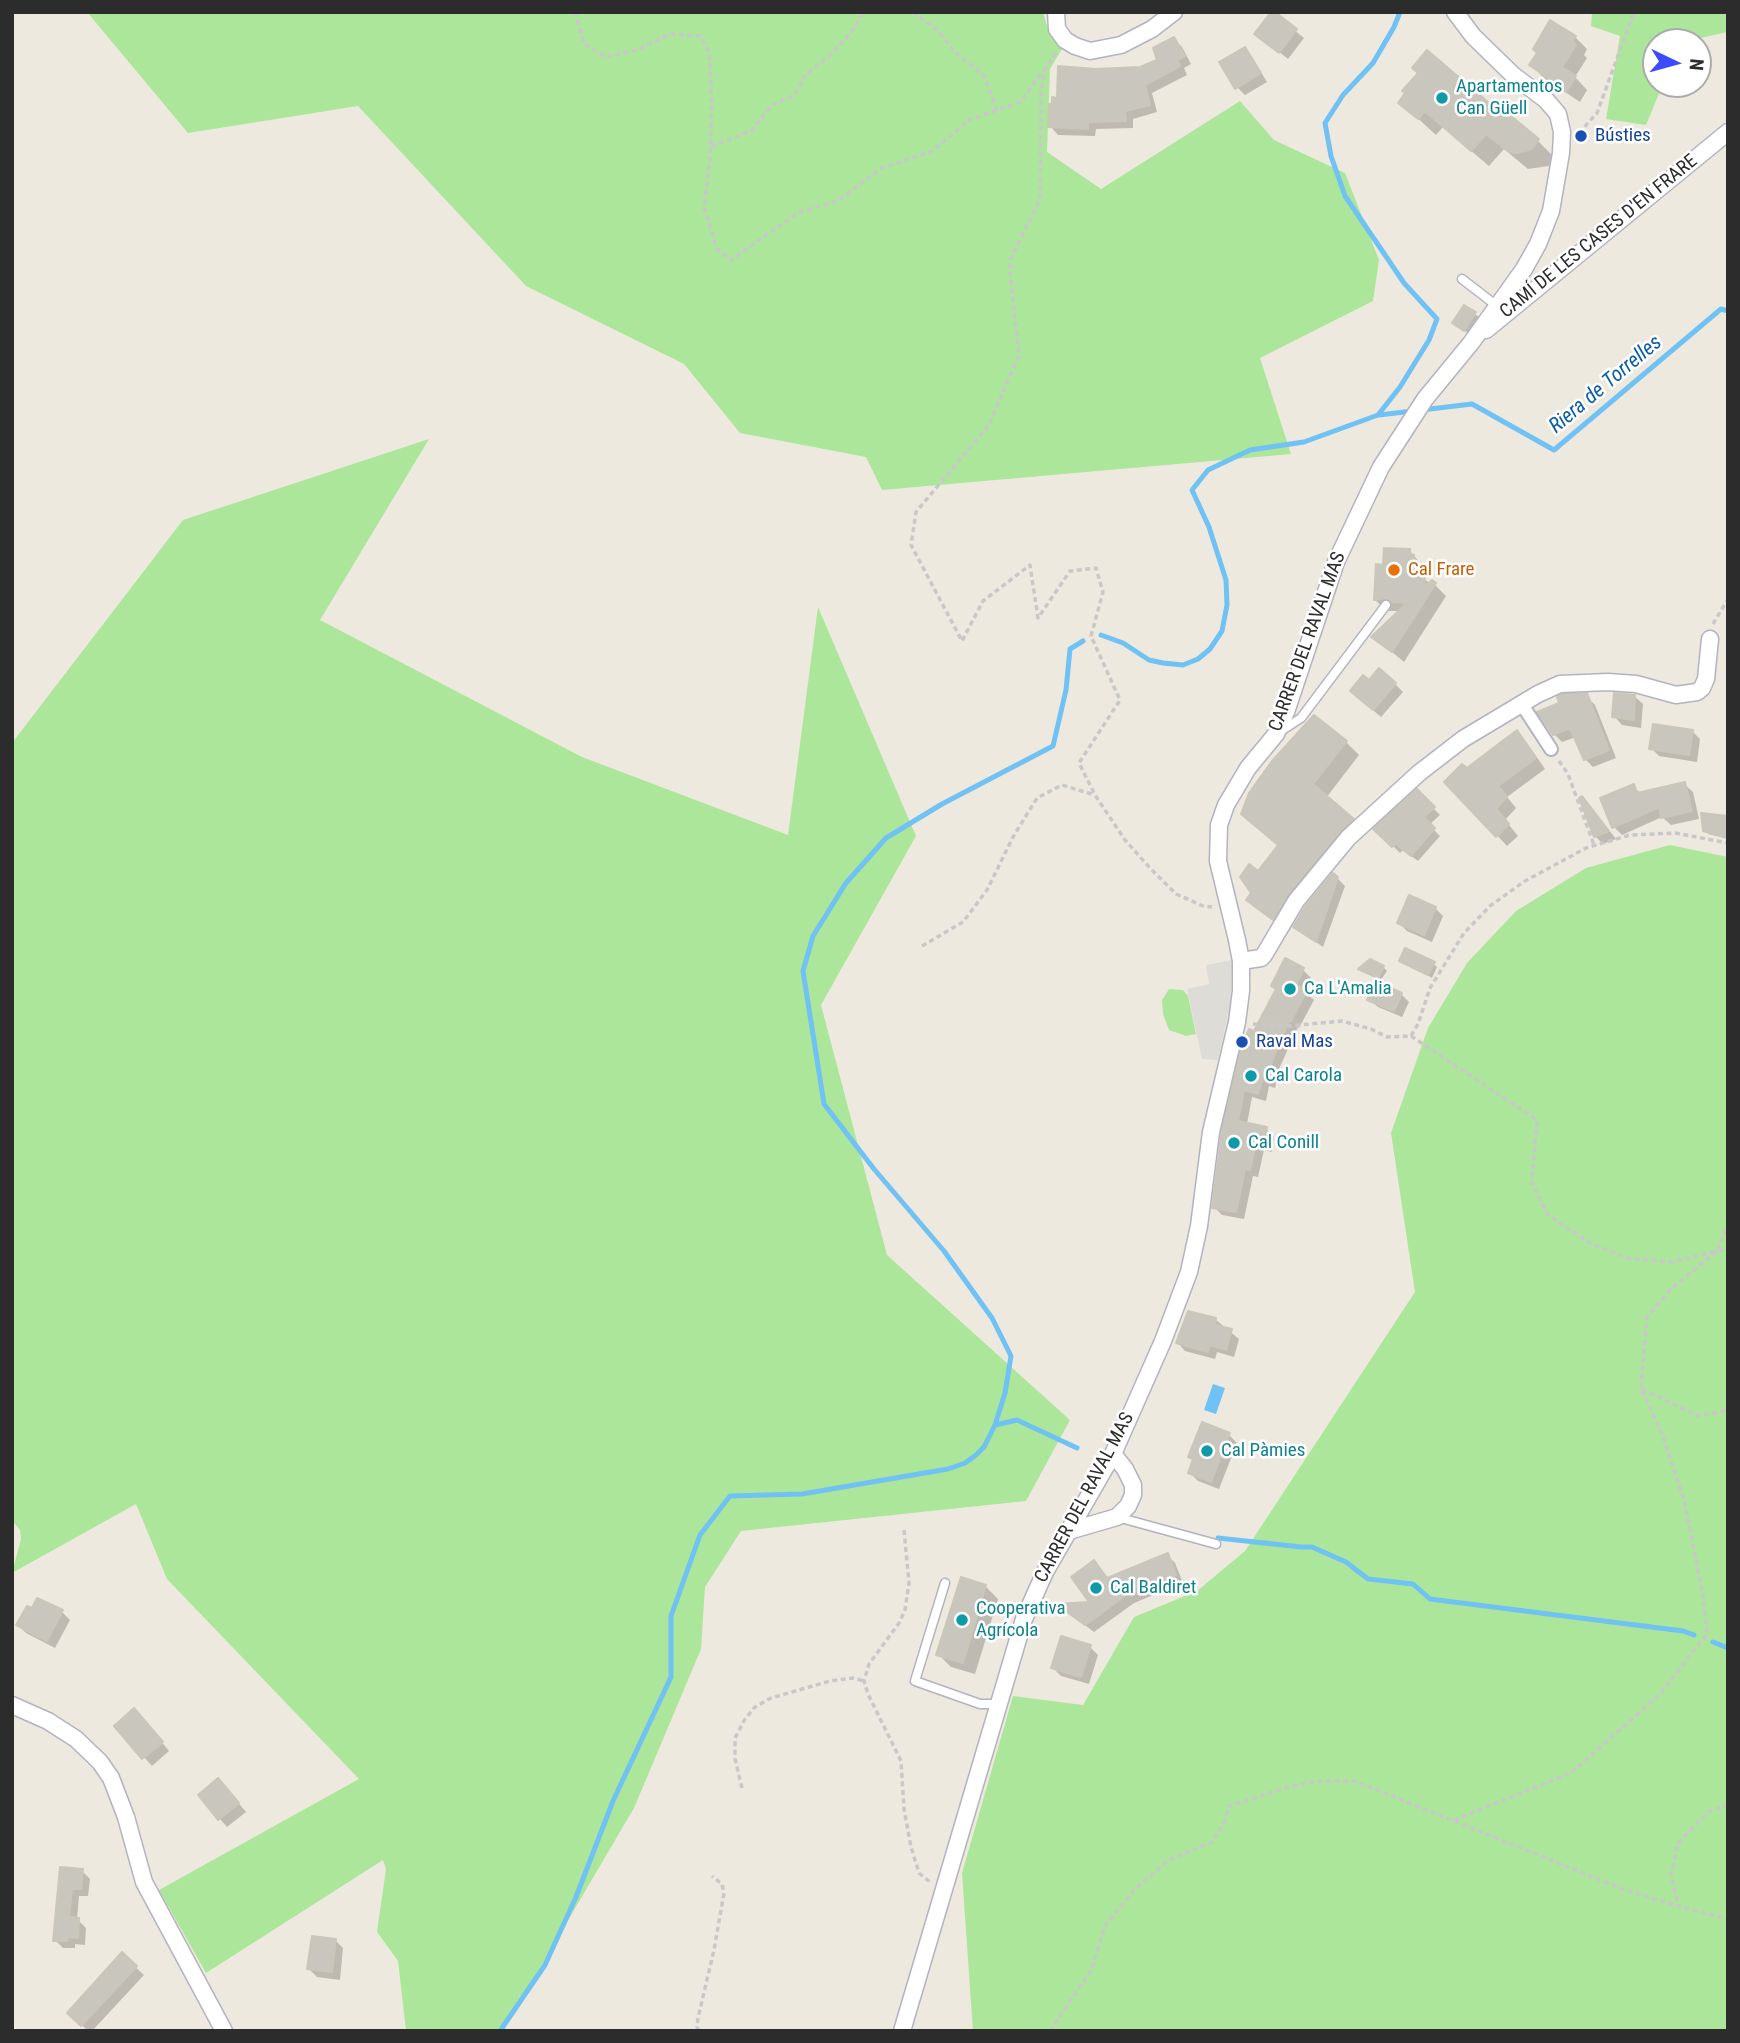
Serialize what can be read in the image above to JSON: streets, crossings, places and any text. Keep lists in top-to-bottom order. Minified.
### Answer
{"streets":{"street":["CAMÍ DE LES CASES D'EN FRARE","CARRER DEL RAVAL MAS"]},"crossings":[["CAMÍ DE LES CASES D'EN FRARE","CARRER DEL RAVAL MAS"]],"water":["Riera de Torrelles"],"places":["Apartamentos Can Güell","Bústies","Cal Frare","Ca L'Amalia","Raval Mas","Cal Carola","Cal Conill","Cal Pàmies","Cal Baldiret","Cooperativa Agrícola"],"north":"right"}
